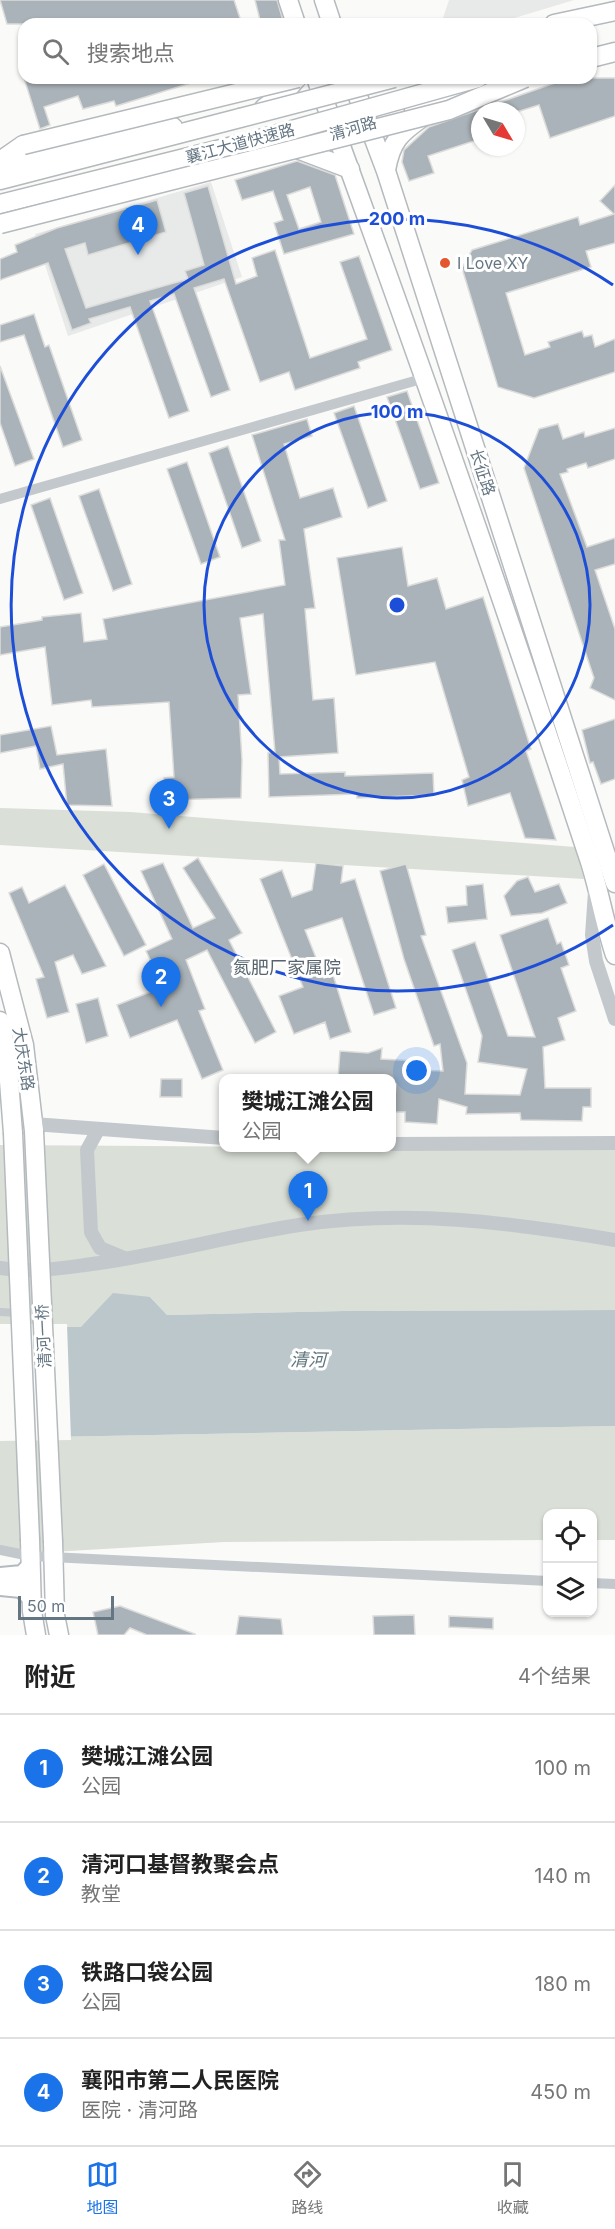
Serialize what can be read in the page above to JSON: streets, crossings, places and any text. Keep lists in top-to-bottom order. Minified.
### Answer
{"streets":{"main road":["清河路","襄江大道快速路","长征路","大庆东路","清河一桥"]},"crossings":[["清河路","长征路"],["大庆东路","清河一桥"]],"districts":["氮肥厂家属院"],"water":["清河"],"places":["I Love XY"],"scale_bar":"50 m","north":"bottom right","page":{"search":"搜索地点","pins":["4","3","2","1"],"popup":["樊城江滩公园","公园"],"scale":"50 m","heading":["附近","4个结果"],"list":[{"mark":"1","name":"樊城江滩公园","note":"公园","value":"100 m"},{"mark":"2","name":"清河口基督教聚会点","note":"教堂","value":"140 m"},{"mark":"3","name":"铁路口袋公园","note":"公园","value":"180 m"},{"mark":"4","name":"襄阳市第二人民医院","note":"医院 · 清河路","value":"450 m"}],"nav":["地图","路线","收藏"]},"rings":["200 m","100 m"]}
